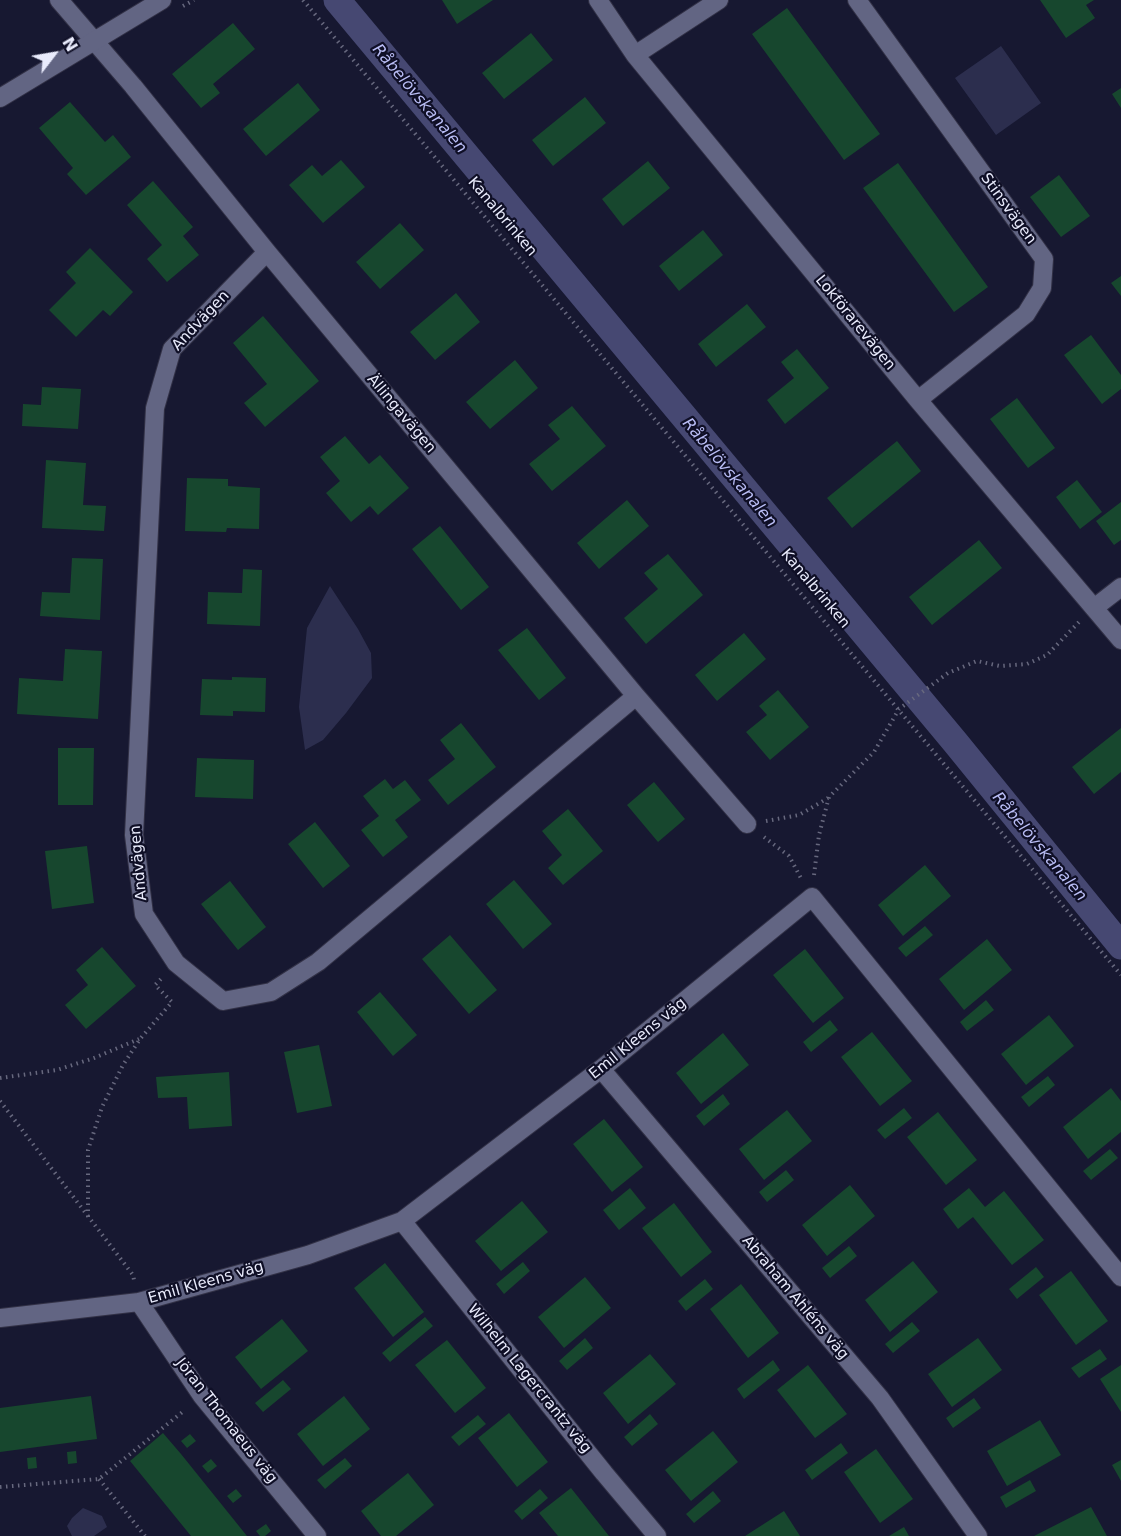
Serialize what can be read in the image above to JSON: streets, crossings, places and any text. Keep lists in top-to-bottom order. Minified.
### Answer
{"streets":{"street":["Stinsvägen","Andvägen","Lokförarevägen","Ällingavägen","Emil Kleens väg","Abraham Ahléns väg","Wilhelm Lagercrantz väg","Jöran Thomaeus väg"],"path":["Kanalbrinken"]},"crossings":[["Stinsvägen","Lokförarevägen"],["Andvägen","Ällingavägen"],["Emil Kleens väg","Abraham Ahléns väg"],["Emil Kleens väg","Wilhelm Lagercrantz väg"],["Emil Kleens väg","Jöran Thomaeus väg"]],"water":["Råbelövskanalen"],"north":"top right"}
